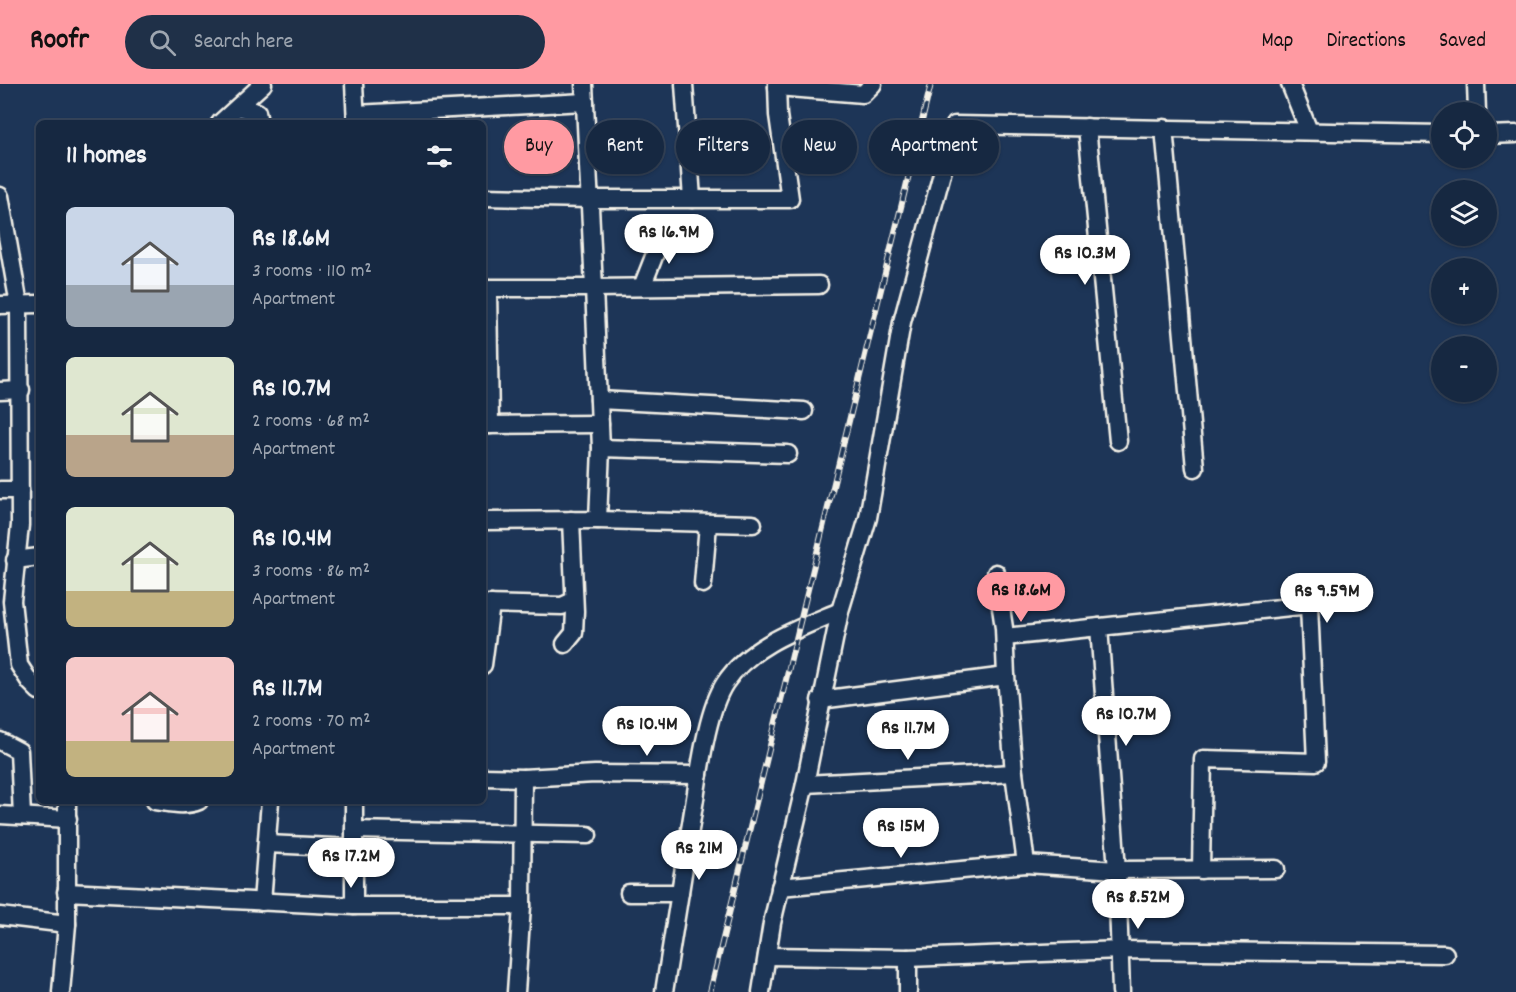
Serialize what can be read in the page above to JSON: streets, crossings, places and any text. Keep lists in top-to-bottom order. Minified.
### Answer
{"page":{"header":"Roofr","search":"Search here","nav":["Map","Directions","Saved"],"map_buttons":["+","−"],"chip":["Buy","Rent","Filters","New","Apartment"],"heading":"11 homes","list":[{"name":"Rs 18.6M","note":"3 rooms · 110 m² · Apartment"},{"name":"Rs 10.7M","note":"2 rooms · 68 m² · Apartment"},{"name":"Rs 10.4M","note":"3 rooms · 86 m² · Apartment"},{"name":"Rs 11.7M","note":"2 rooms · 70 m² · Apartment"}],"price":["Rs 16.9M","Rs 10.3M","Rs 18.6M","Rs 9.59M","Rs 10.7M","Rs 10.4M","Rs 11.7M","Rs 15M","Rs 21M","Rs 17.2M","Rs 8.52M"]}}
